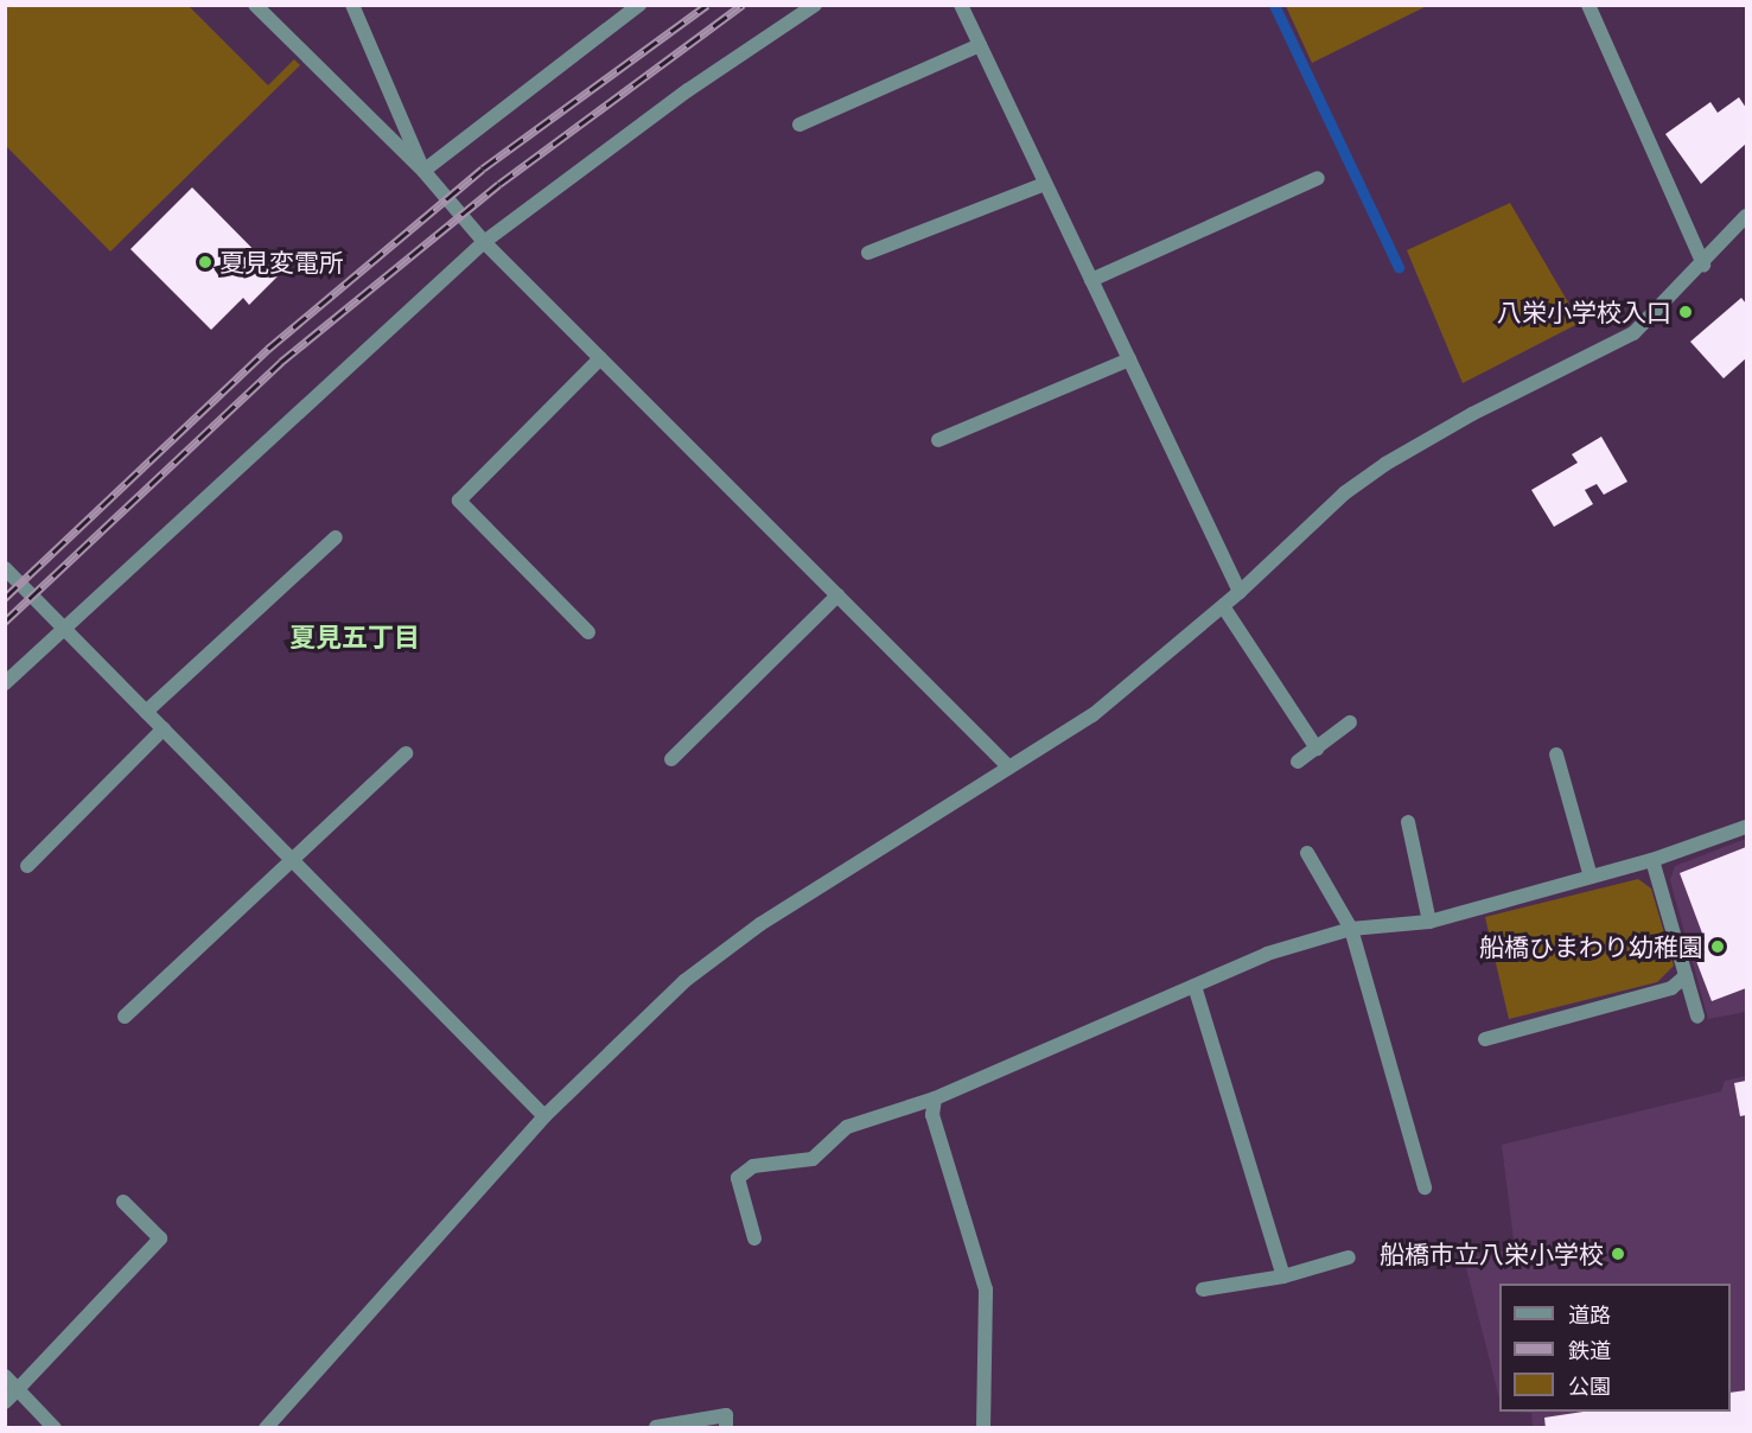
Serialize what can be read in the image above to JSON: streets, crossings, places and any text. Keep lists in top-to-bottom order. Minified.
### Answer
{"districts":["夏見五丁目"],"places":["夏見変電所","八栄小学校入口","船橋ひまわり幼稚園","船橋市立八栄小学校"],"legend":["道路","鉄道","公園"]}
